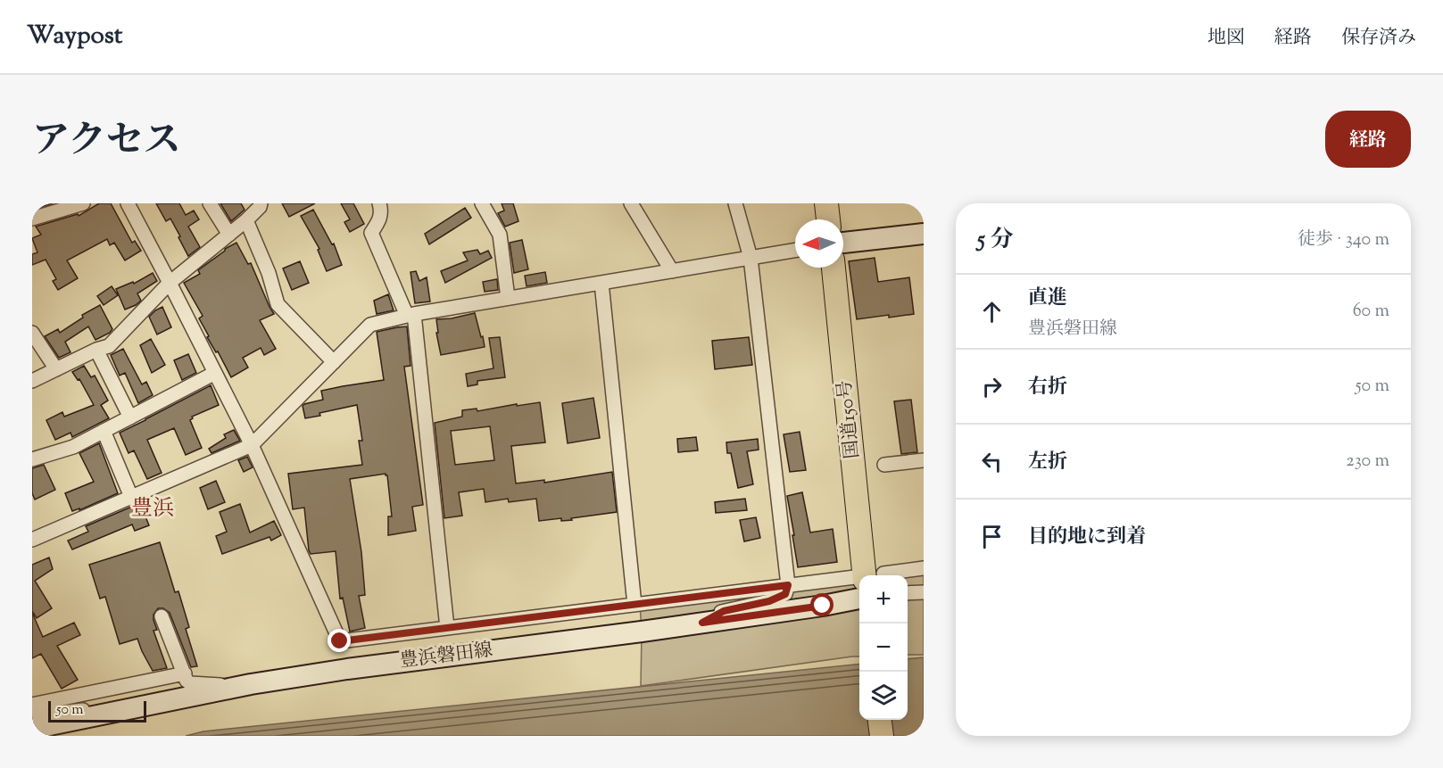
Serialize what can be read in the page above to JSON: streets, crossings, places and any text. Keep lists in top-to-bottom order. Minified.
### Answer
{"streets":{"highway":["国道150号"],"main road":["豊浜磐田線"]},"districts":["豊浜"],"scale_bar":"50 m","north":"left","page":{"header":"Waypost","nav":["地図","経路","保存済み"],"title":"アクセス","buttons":"経路","heading":["5 分","徒歩 · 340 m"],"list":[["直進","豊浜磐田線","60 m"],["右折","50 m"],["左折","230 m"],"目的地に到着"],"map_buttons":["+","−"],"scale":"50 m"}}
